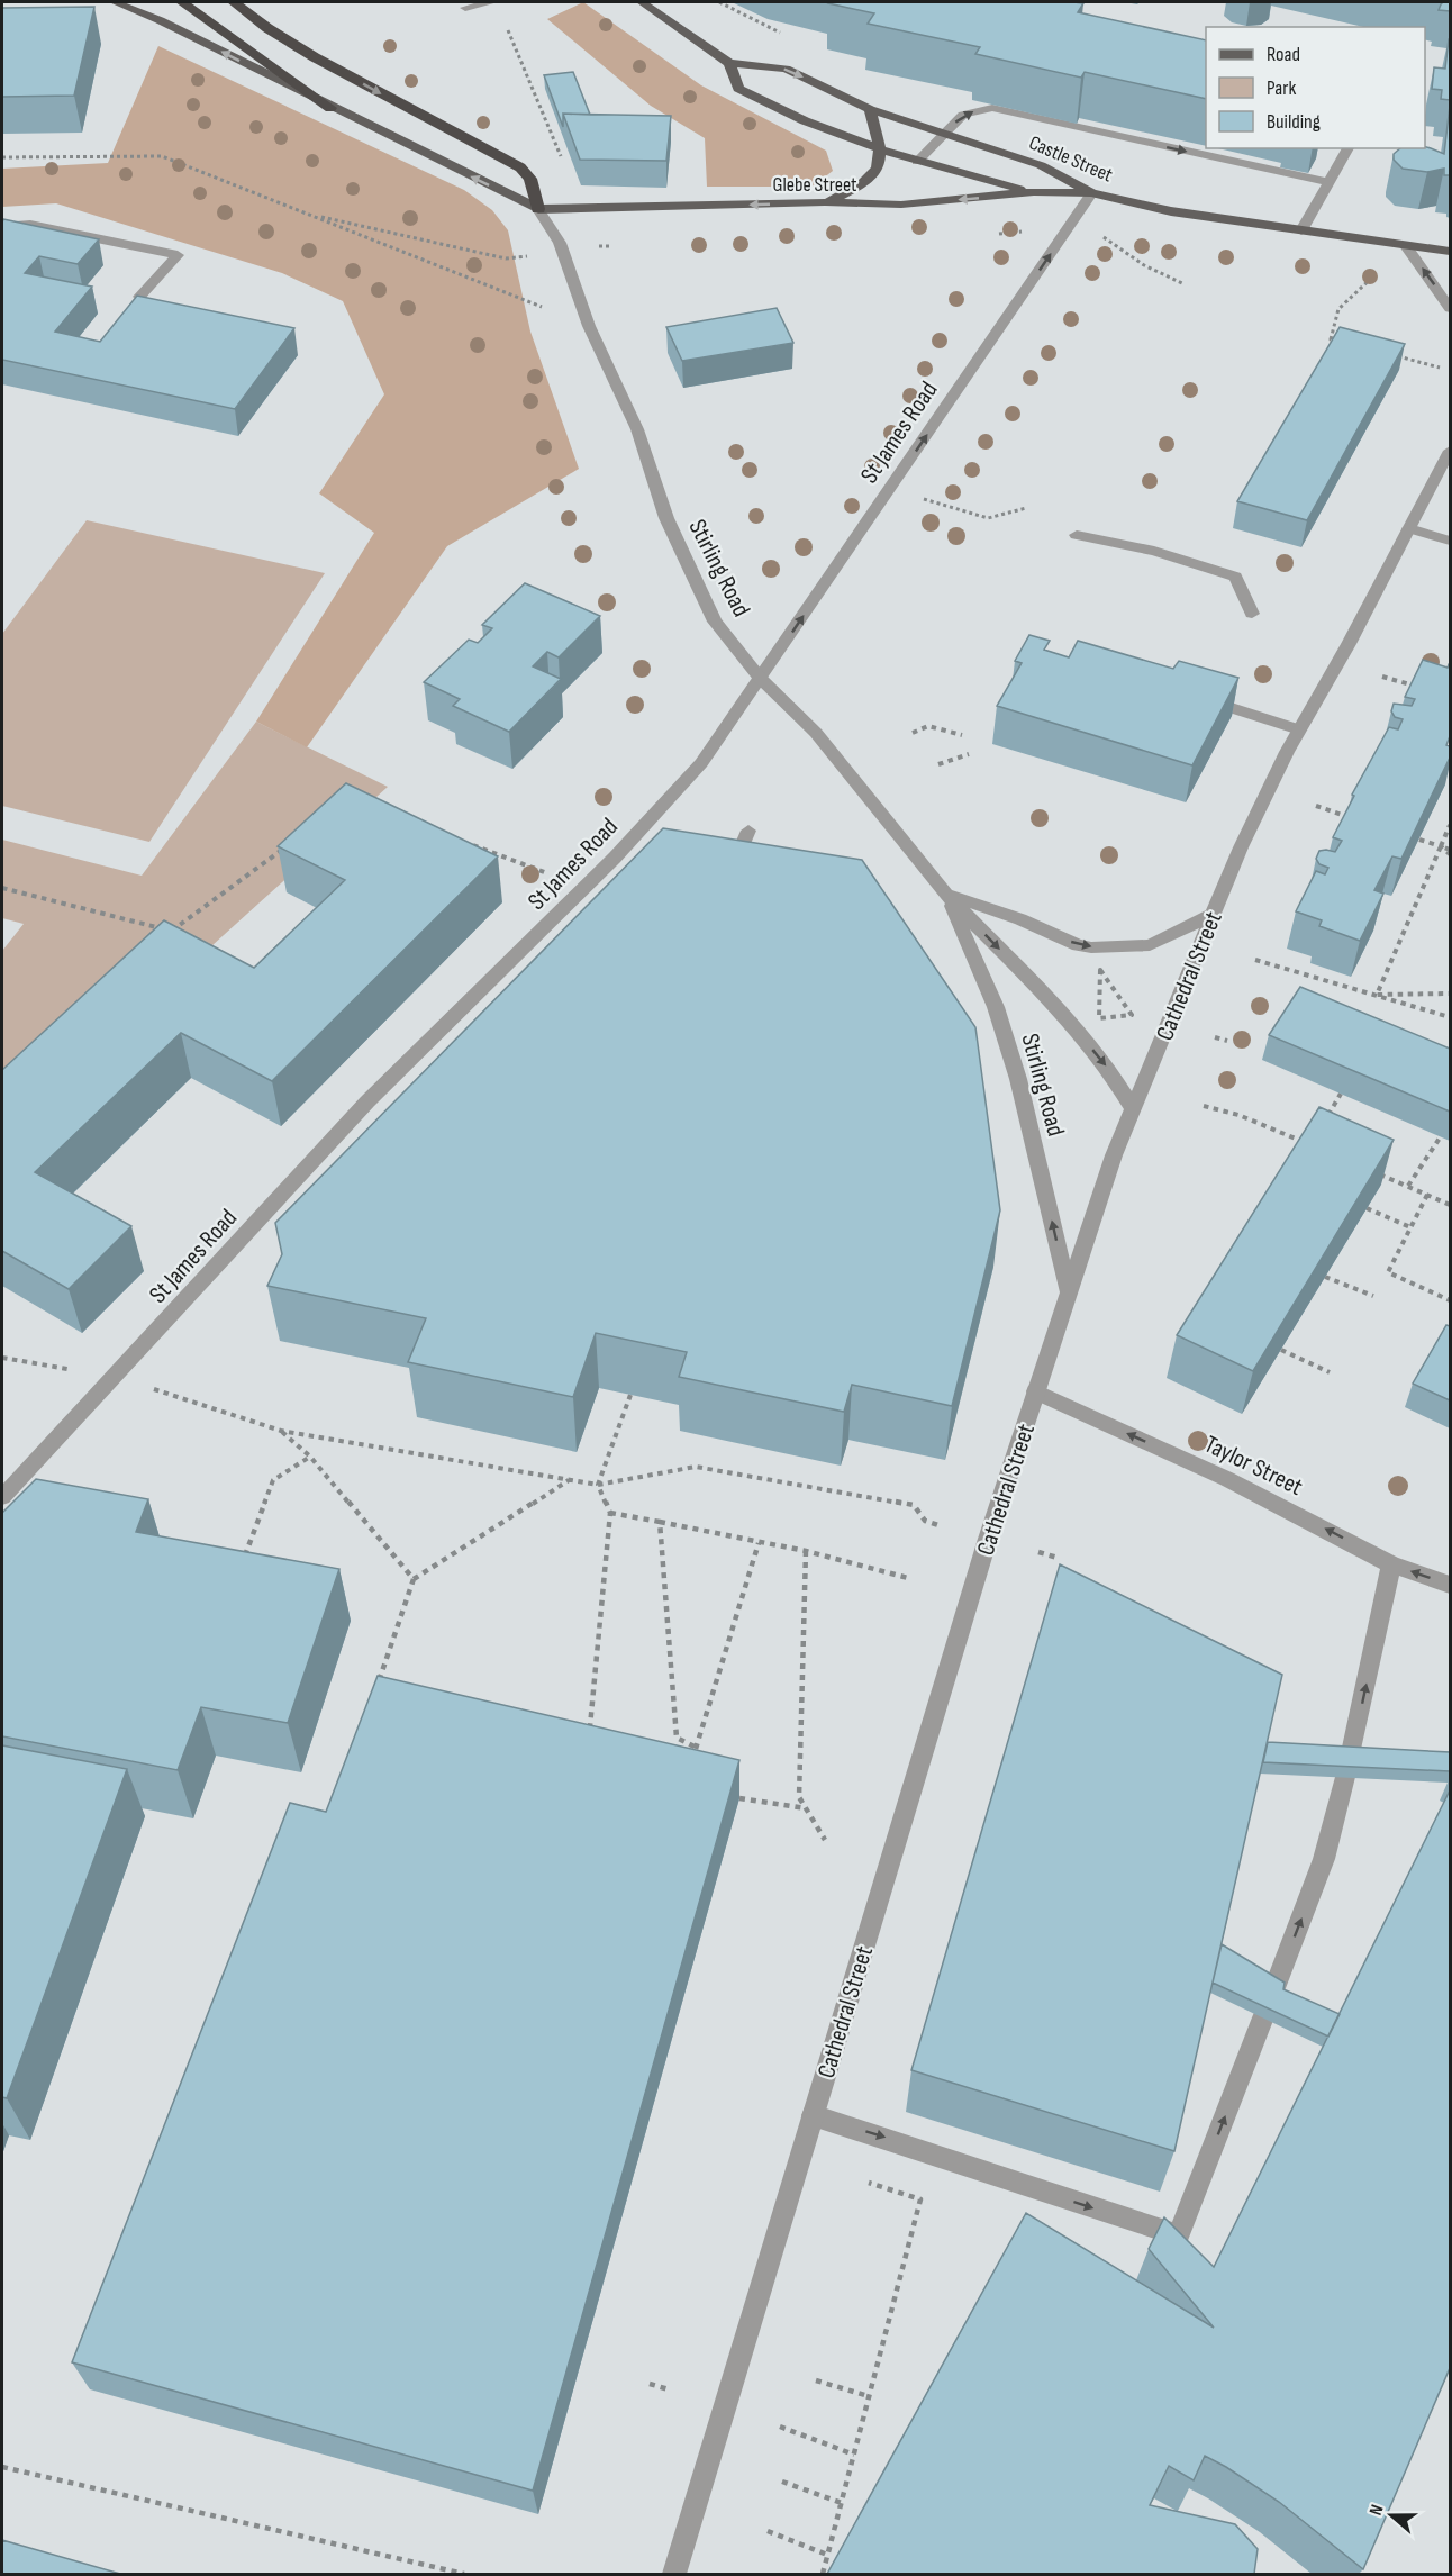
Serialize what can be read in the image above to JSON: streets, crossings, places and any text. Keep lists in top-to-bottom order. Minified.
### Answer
{"streets":{"main road":["Castle Street","Glebe Street"],"street":["St James Road","Stirling Road","Cathedral Street","Taylor Street"]},"crossings":[["Castle Street","Glebe Street"],["Castle Street","St James Road"],["Glebe Street","St James Road"],["Glebe Street","Stirling Road"],["St James Road","Stirling Road"],["Stirling Road","Cathedral Street"],["Cathedral Street","Taylor Street"]],"one_way":["Glebe Street","Taylor Street"],"legend":["Road","Park","Building"],"north":"left"}
